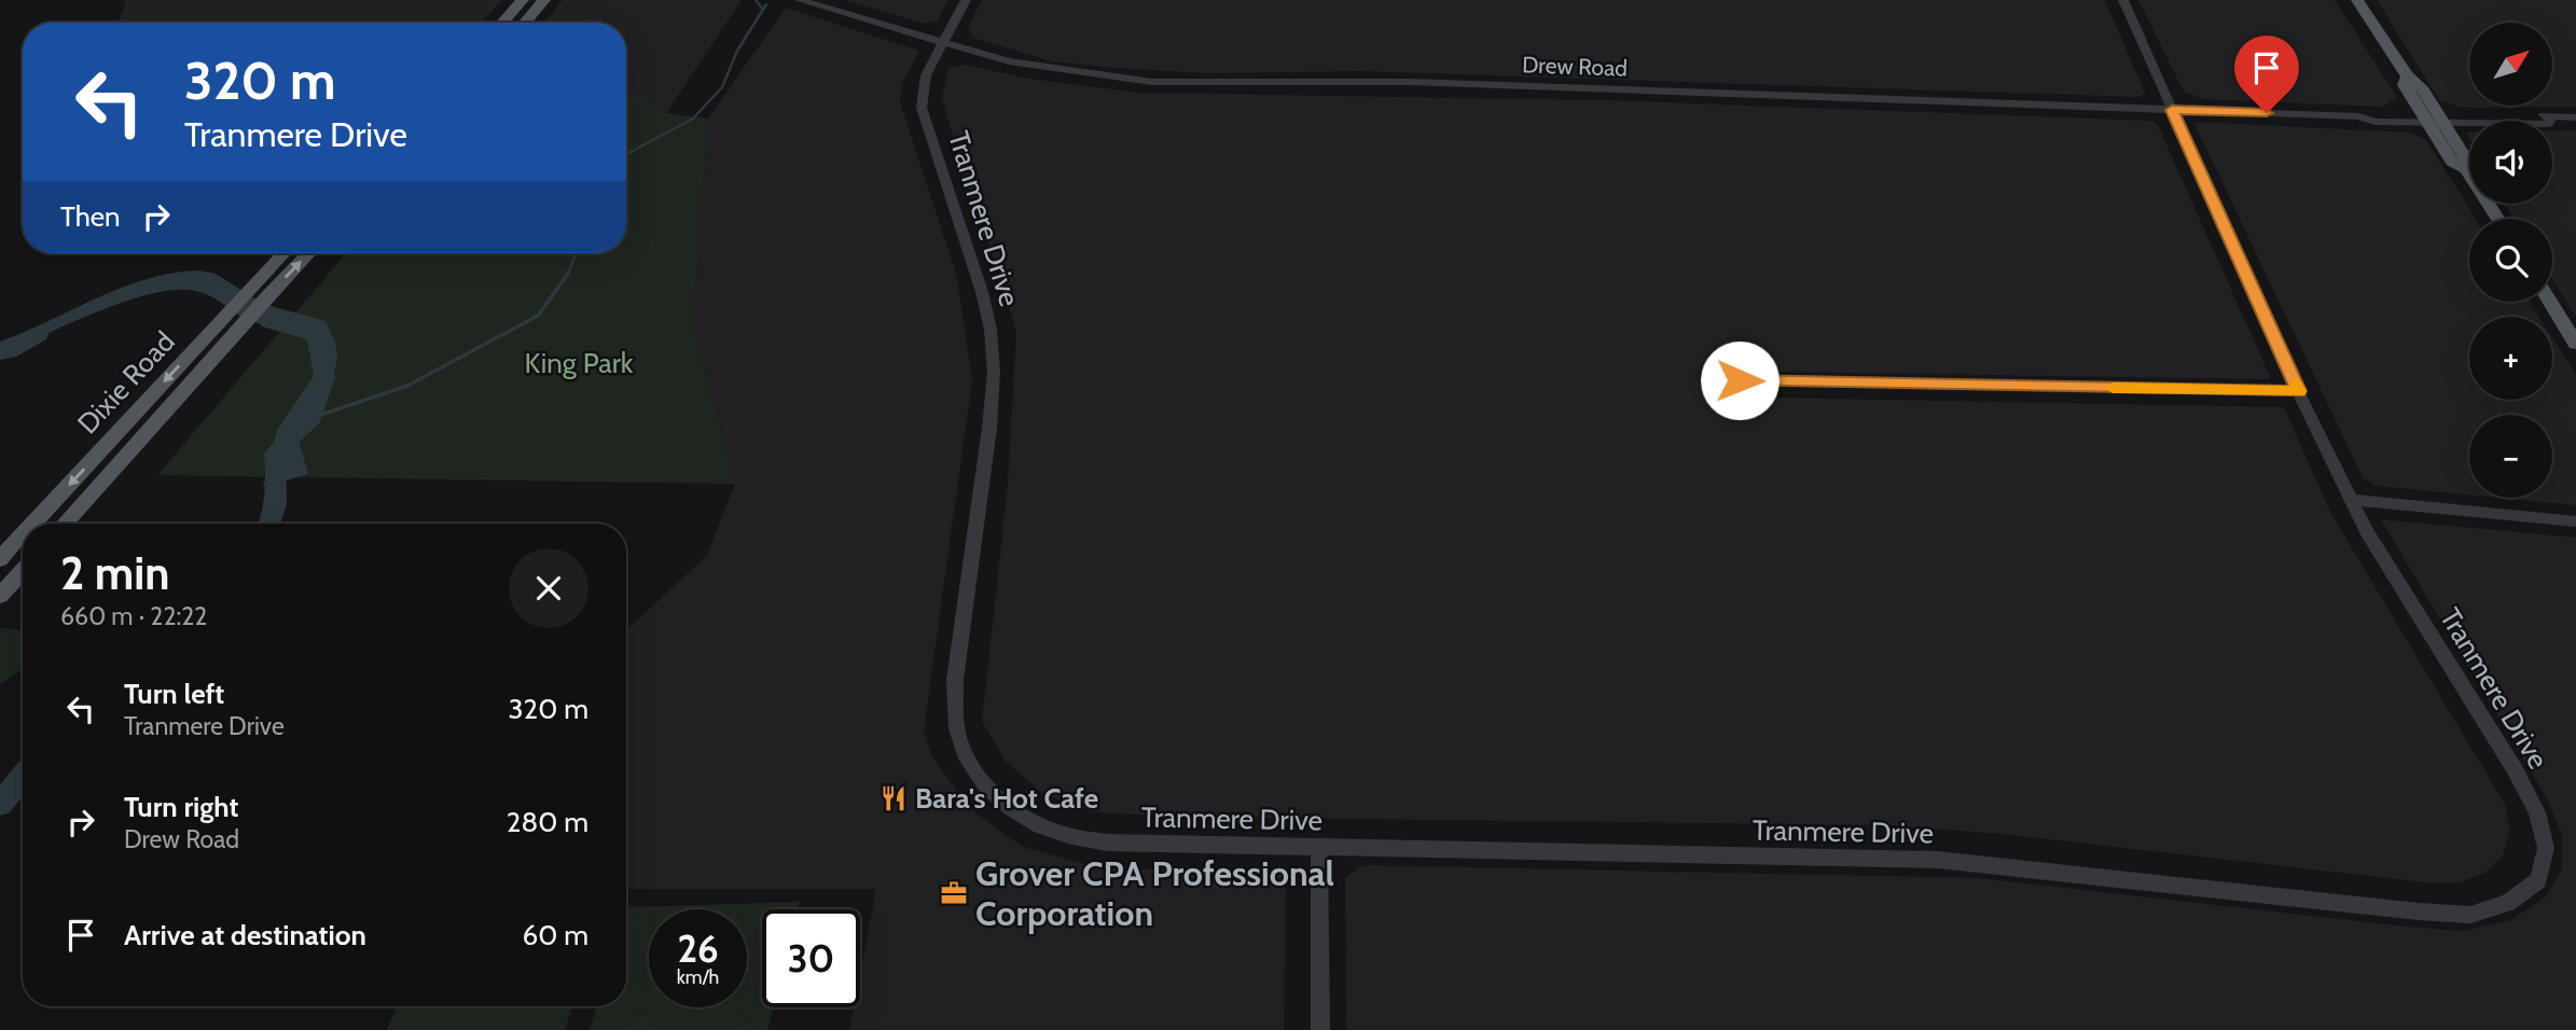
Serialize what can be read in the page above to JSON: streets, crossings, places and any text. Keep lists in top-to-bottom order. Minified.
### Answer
{"streets":{"main road":["Dixie Road"],"street":["Drew Road","Tranmere Drive"]},"crossings":[["Drew Road","Tranmere Drive"]],"parks":["King Park"],"places":{"restaurant":["Bara's Hot Cafe"],"office":["Grover CPA Professional Corporation"]},"north":"top right","page":{"map_buttons":["+","−"],"turn":["320 m","Tranmere Drive"],"then":"Then","heading":["2 min","660 m · 22:22"],"list":[{"name":"Turn left","note":"Tranmere Drive","value":"320 m"},{"name":"Turn right","note":"Drew Road","value":"280 m"},{"name":"Arrive at destination","value":"60 m"}],"speed":"26 km/h","limit":"30"}}
